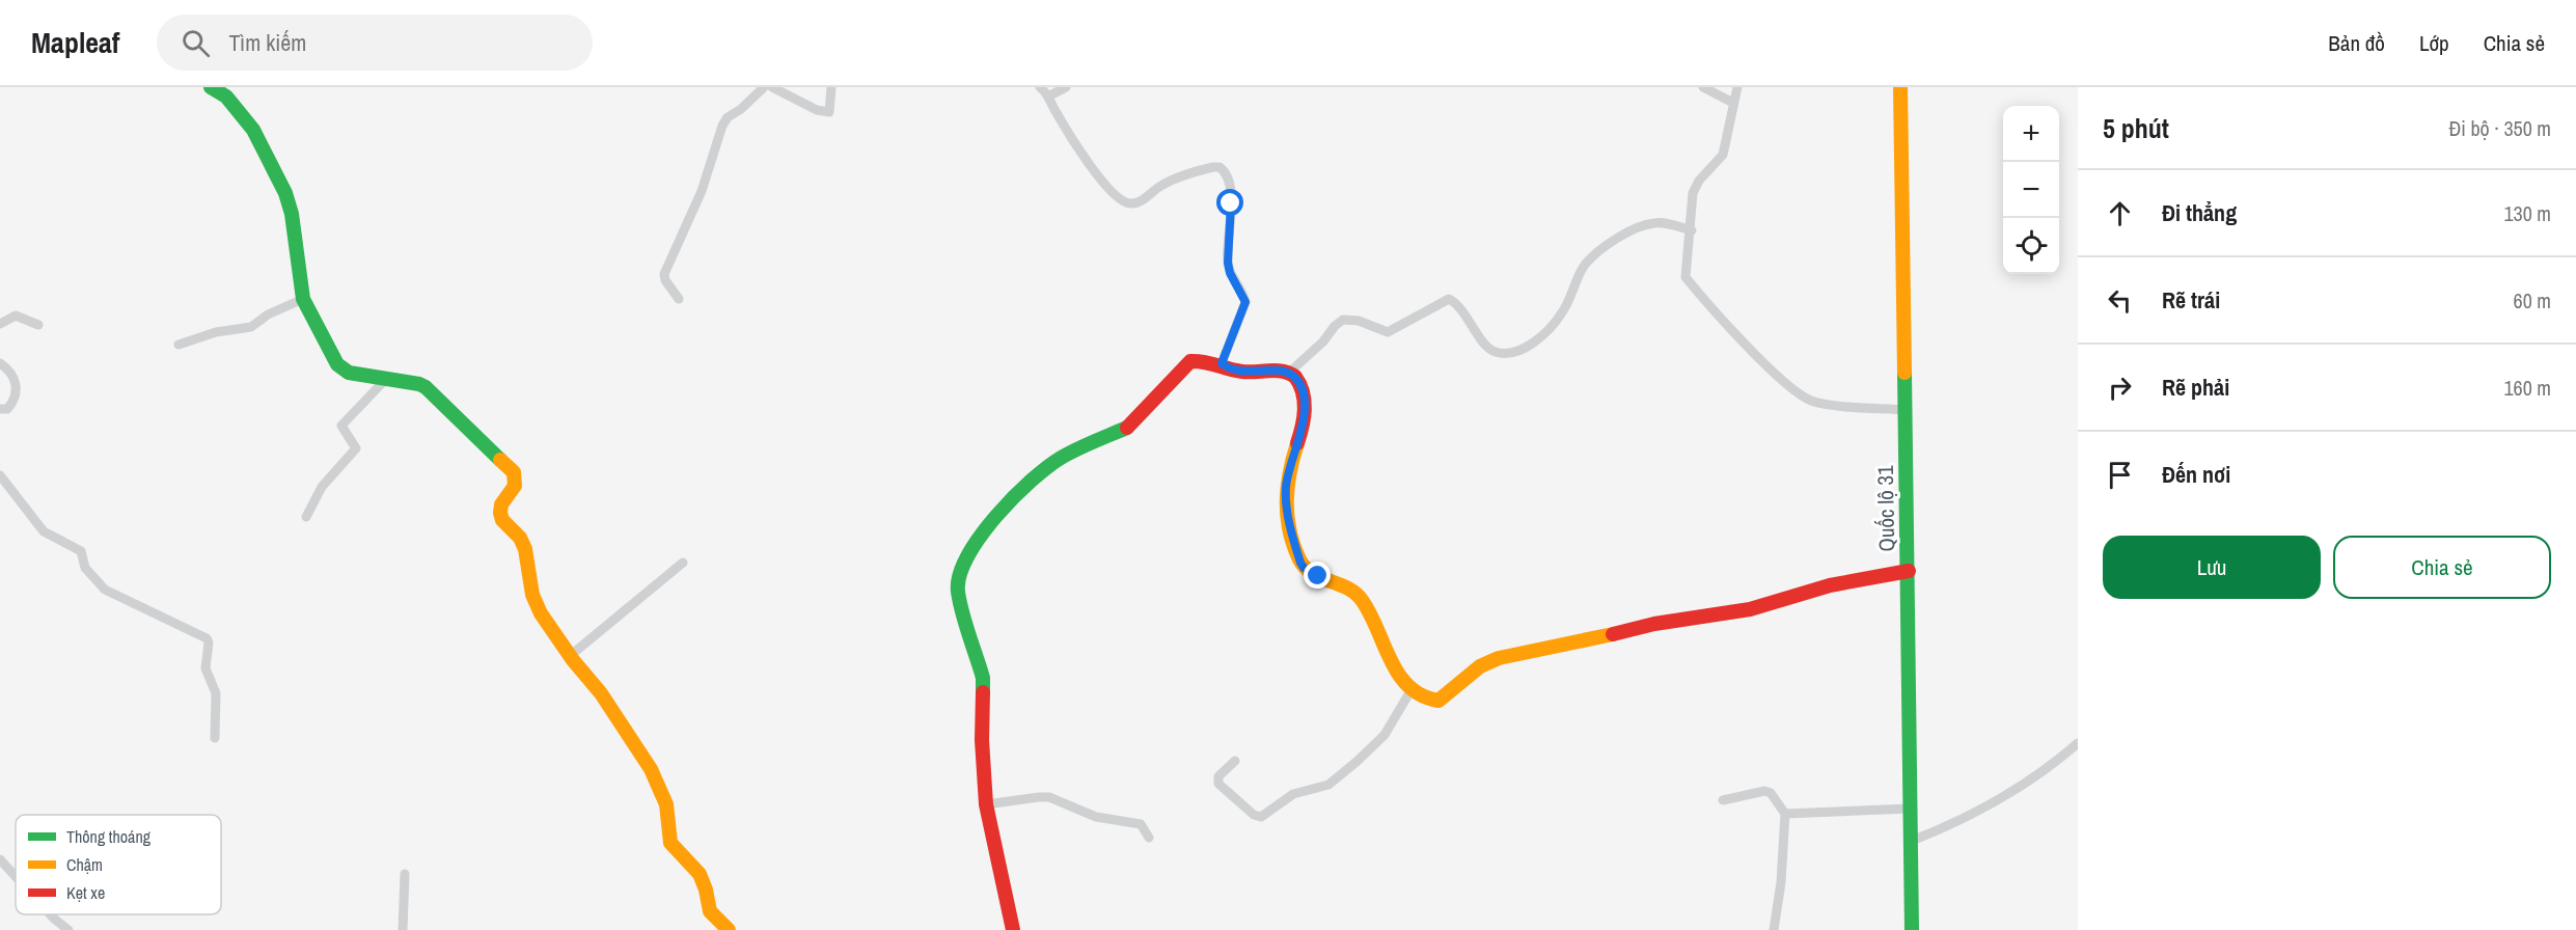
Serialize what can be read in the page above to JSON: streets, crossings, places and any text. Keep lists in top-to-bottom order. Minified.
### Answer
{"streets":{"main road":["Quốc lộ 31"]},"legend":["Thông thoáng","Chậm","Kẹt xe"],"page":{"header":"Mapleaf","search":"Tìm kiếm","nav":["Bản đồ","Lớp","Chia sẻ"],"heading":["5 phút","Đi bộ · 350 m"],"map_buttons":["+","−"],"list":[["Đi thẳng","130 m"],["Rẽ trái","60 m"],["Rẽ phải","160 m"],"Đến nơi"],"buttons":["Lưu","Chia sẻ"]}}
